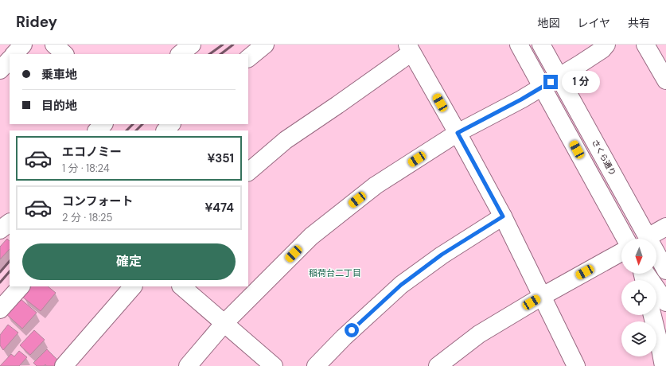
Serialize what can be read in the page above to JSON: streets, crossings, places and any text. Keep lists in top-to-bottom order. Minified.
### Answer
{"streets":{"main road":["さくら通り"]},"districts":["稲荷台二丁目"],"north":"bottom","page":{"header":"Ridey","nav":["地図","レイヤ","共有"],"banner":["乗車地","目的地"],"bubble":"1 分","list":[{"name":"エコノミー","note":"1 分 · 18:24","value":"¥351"},{"name":"コンフォート","note":"2 分 · 18:25","value":"¥474"}],"buttons":"確定"}}
